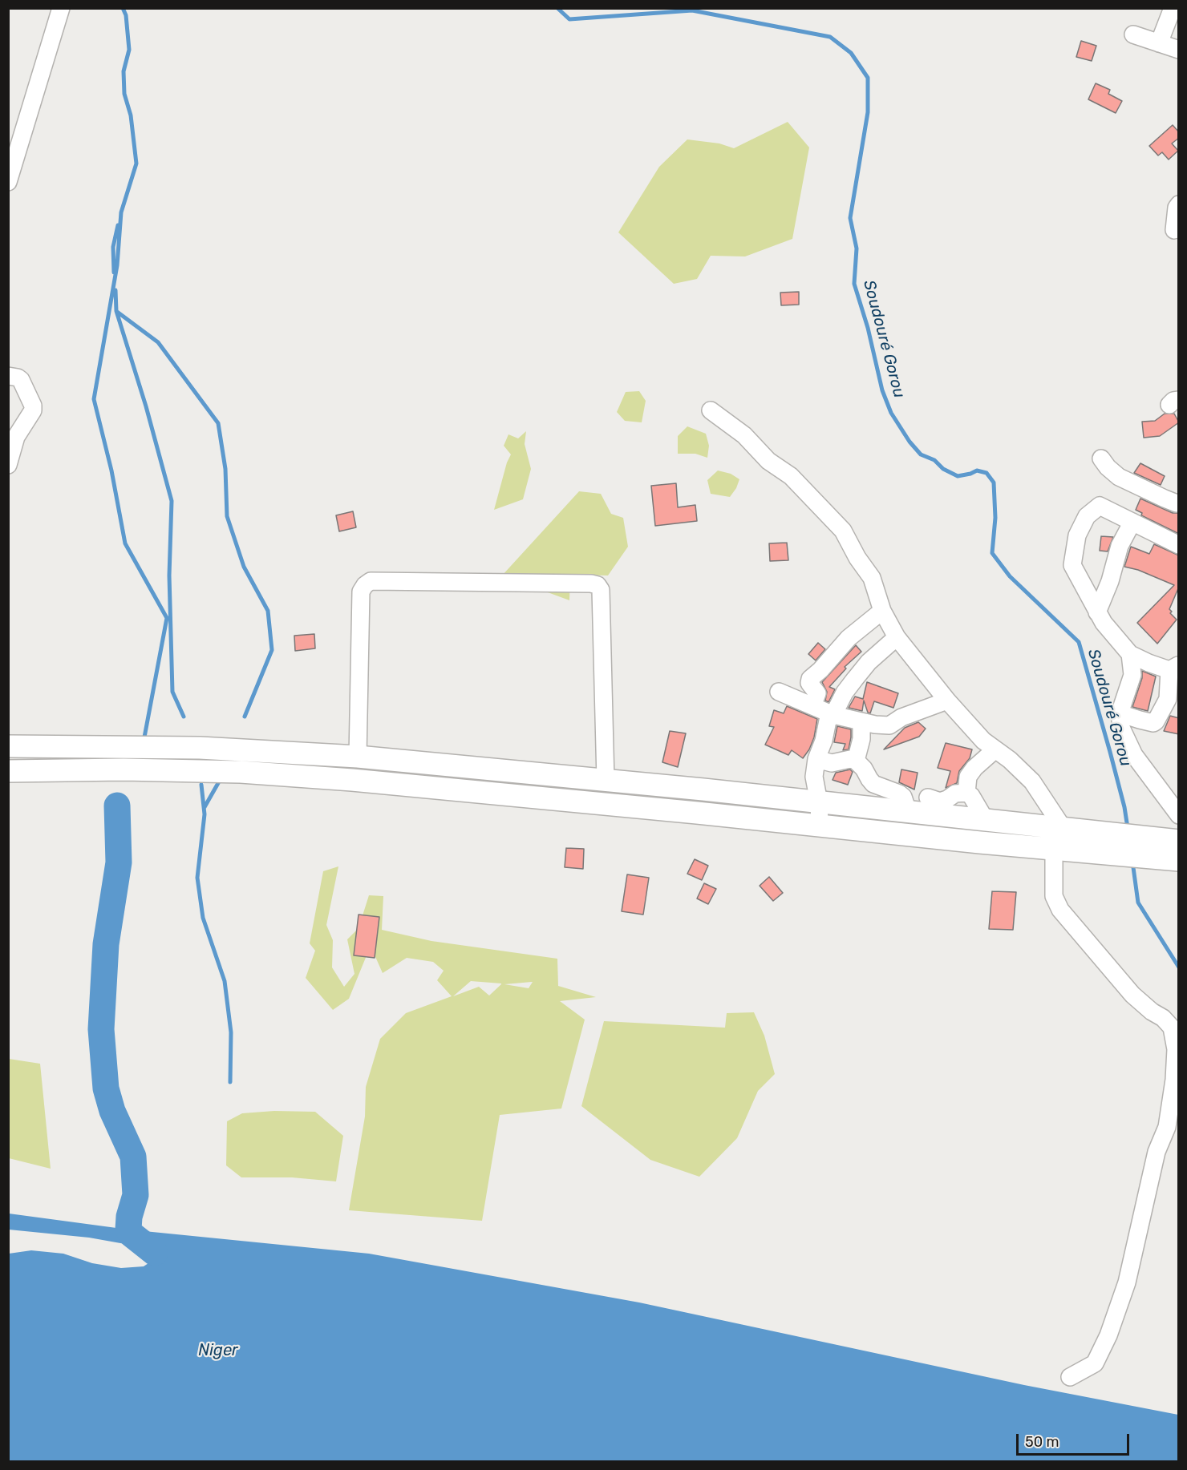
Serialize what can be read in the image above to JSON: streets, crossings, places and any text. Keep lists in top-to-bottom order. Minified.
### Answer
{"water":["Soudouré Gorou","Niger"],"scale_bar":"50 m"}
